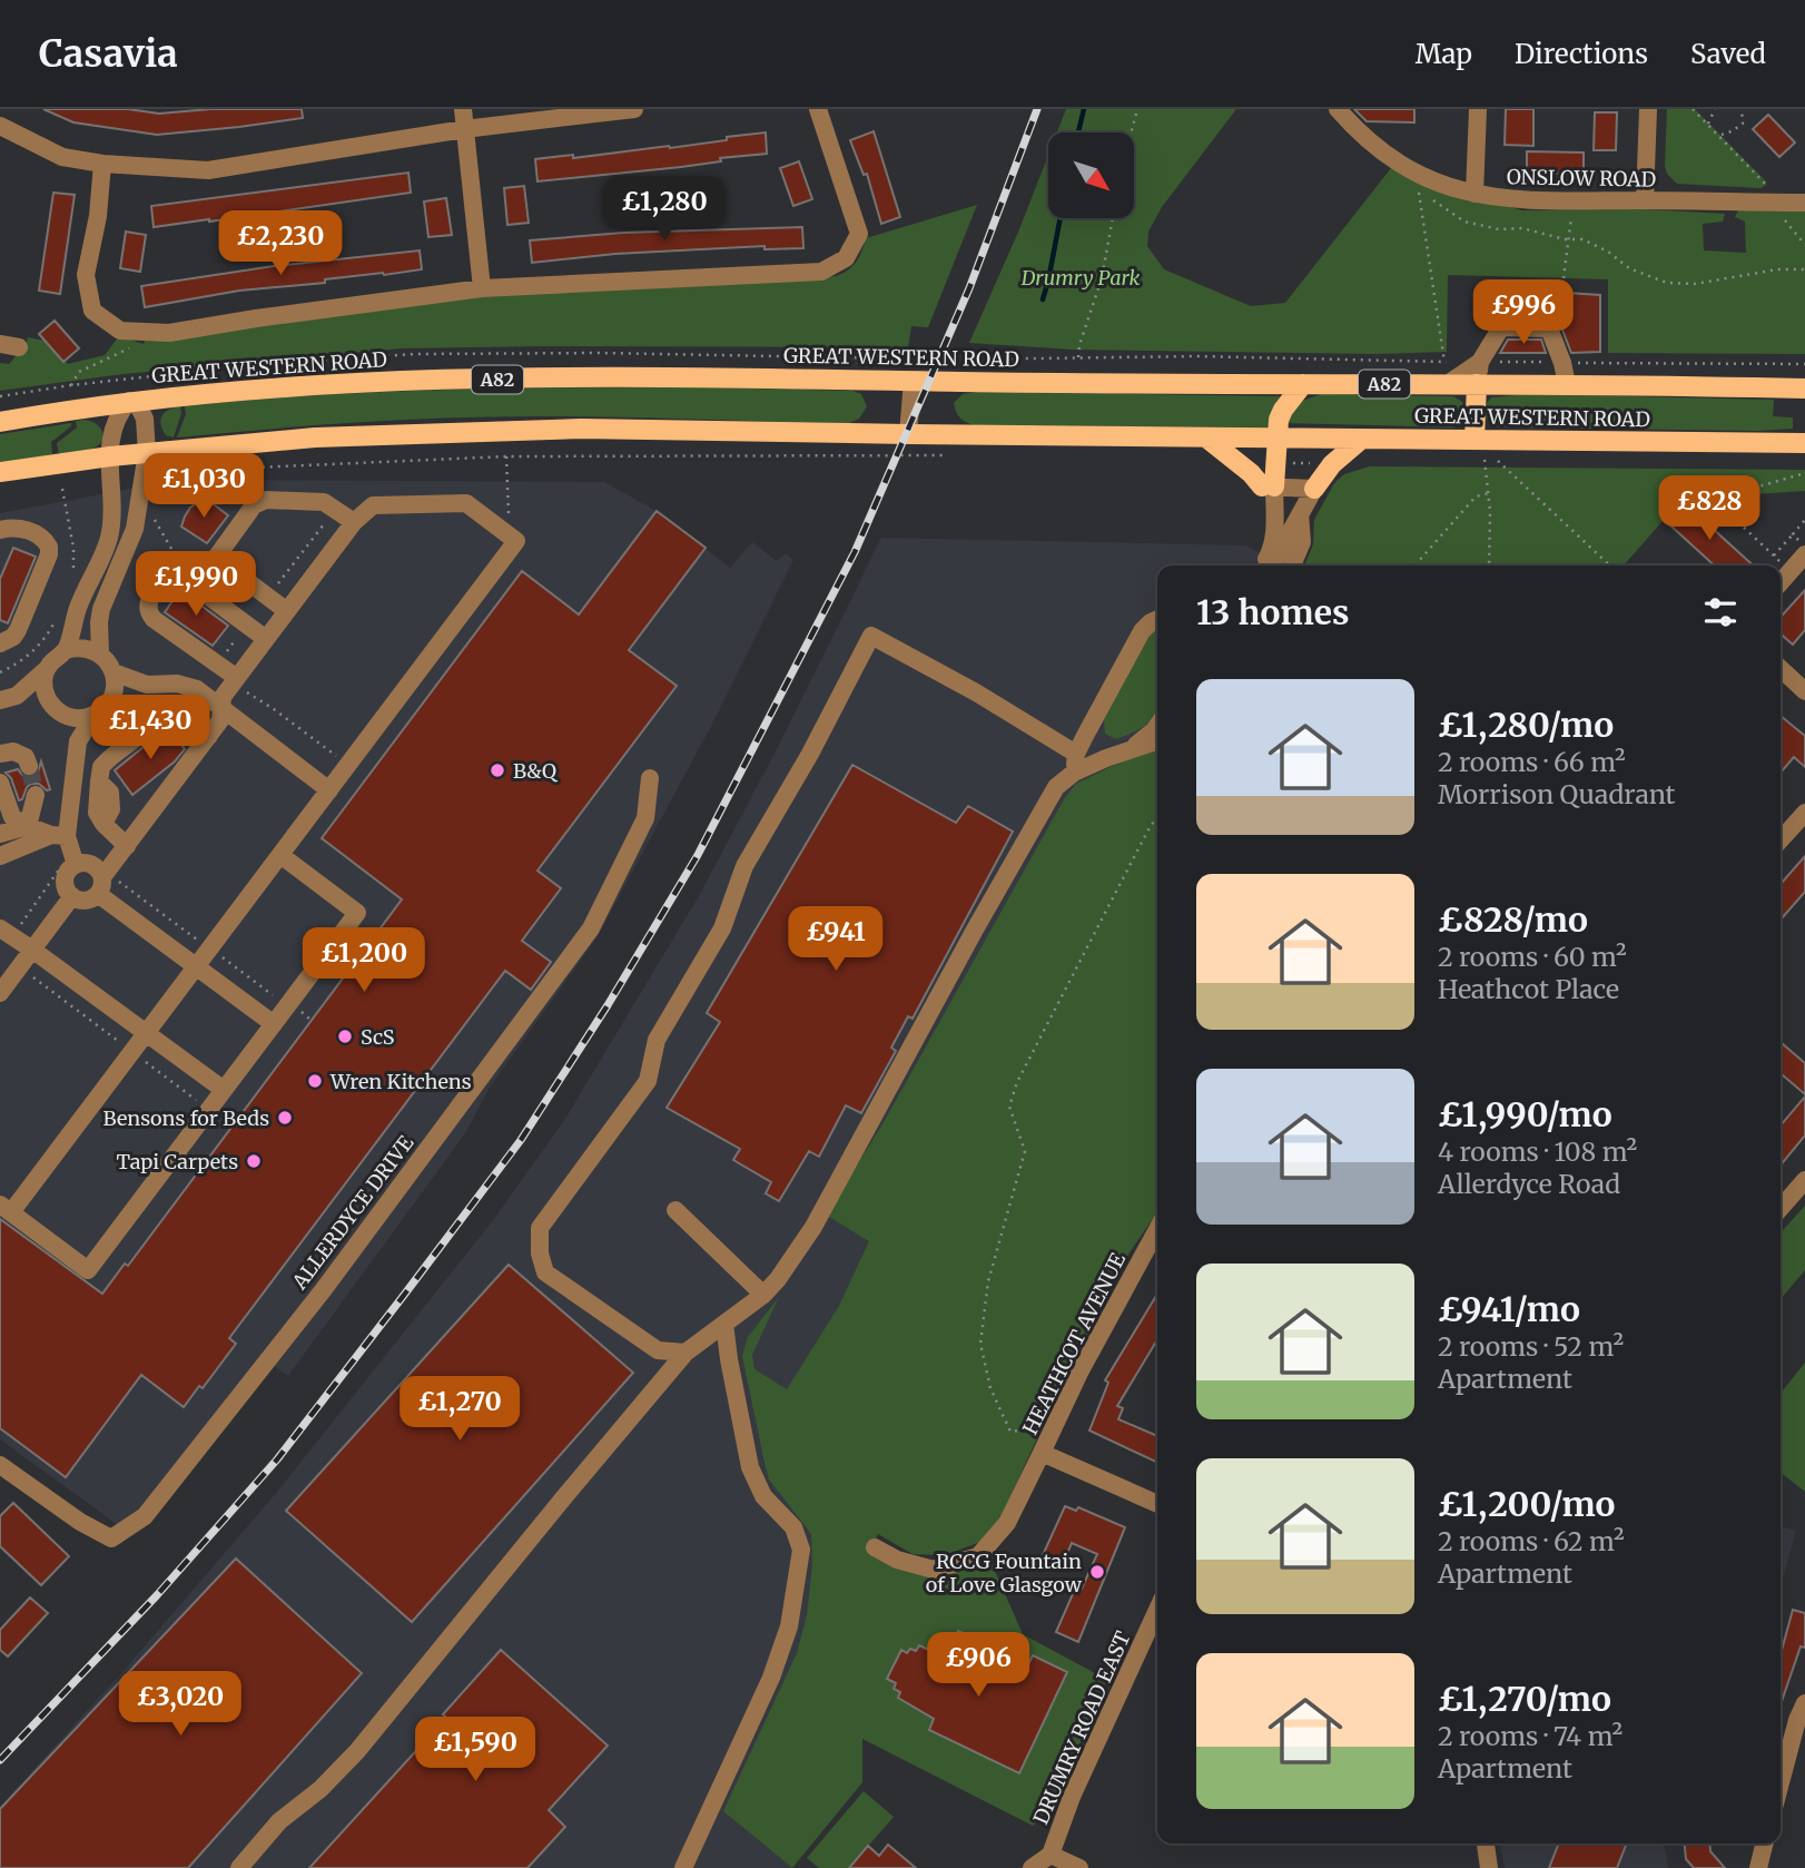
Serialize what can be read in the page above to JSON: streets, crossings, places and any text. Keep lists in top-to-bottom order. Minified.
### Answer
{"streets":{"main road":["GREAT WESTERN ROAD","A82"],"street":["ONSLOW ROAD","ALLERDYCE DRIVE","HEATHCOT AVENUE","DRUMRY ROAD EAST"]},"parks":["Drumry Park"],"places":["B&Q","ScS","Wren Kitchens","Bensons for Beds","Tapi Carpets","RCCG Fountain of Love Glasgow"],"north":"bottom right","page":{"header":"Casavia","nav":["Map","Directions","Saved"],"price":["£1,280","£2,230","£996","£1,030","£828","£1,990","£1,430","£941","£1,200","£1,270","£906","£3,020","£1,590"],"heading":"13 homes","list":[{"name":"£1,280/mo","note":"2 rooms · 66 m² · Morrison Quadrant"},{"name":"£828/mo","note":"2 rooms · 60 m² · Heathcot Place"},{"name":"£1,990/mo","note":"4 rooms · 108 m² · Allerdyce Road"},{"name":"£941/mo","note":"2 rooms · 52 m² · Apartment"},{"name":"£1,200/mo","note":"2 rooms · 62 m² · Apartment"},{"name":"£1,270/mo","note":"2 rooms · 74 m² · Apartment"}]}}
